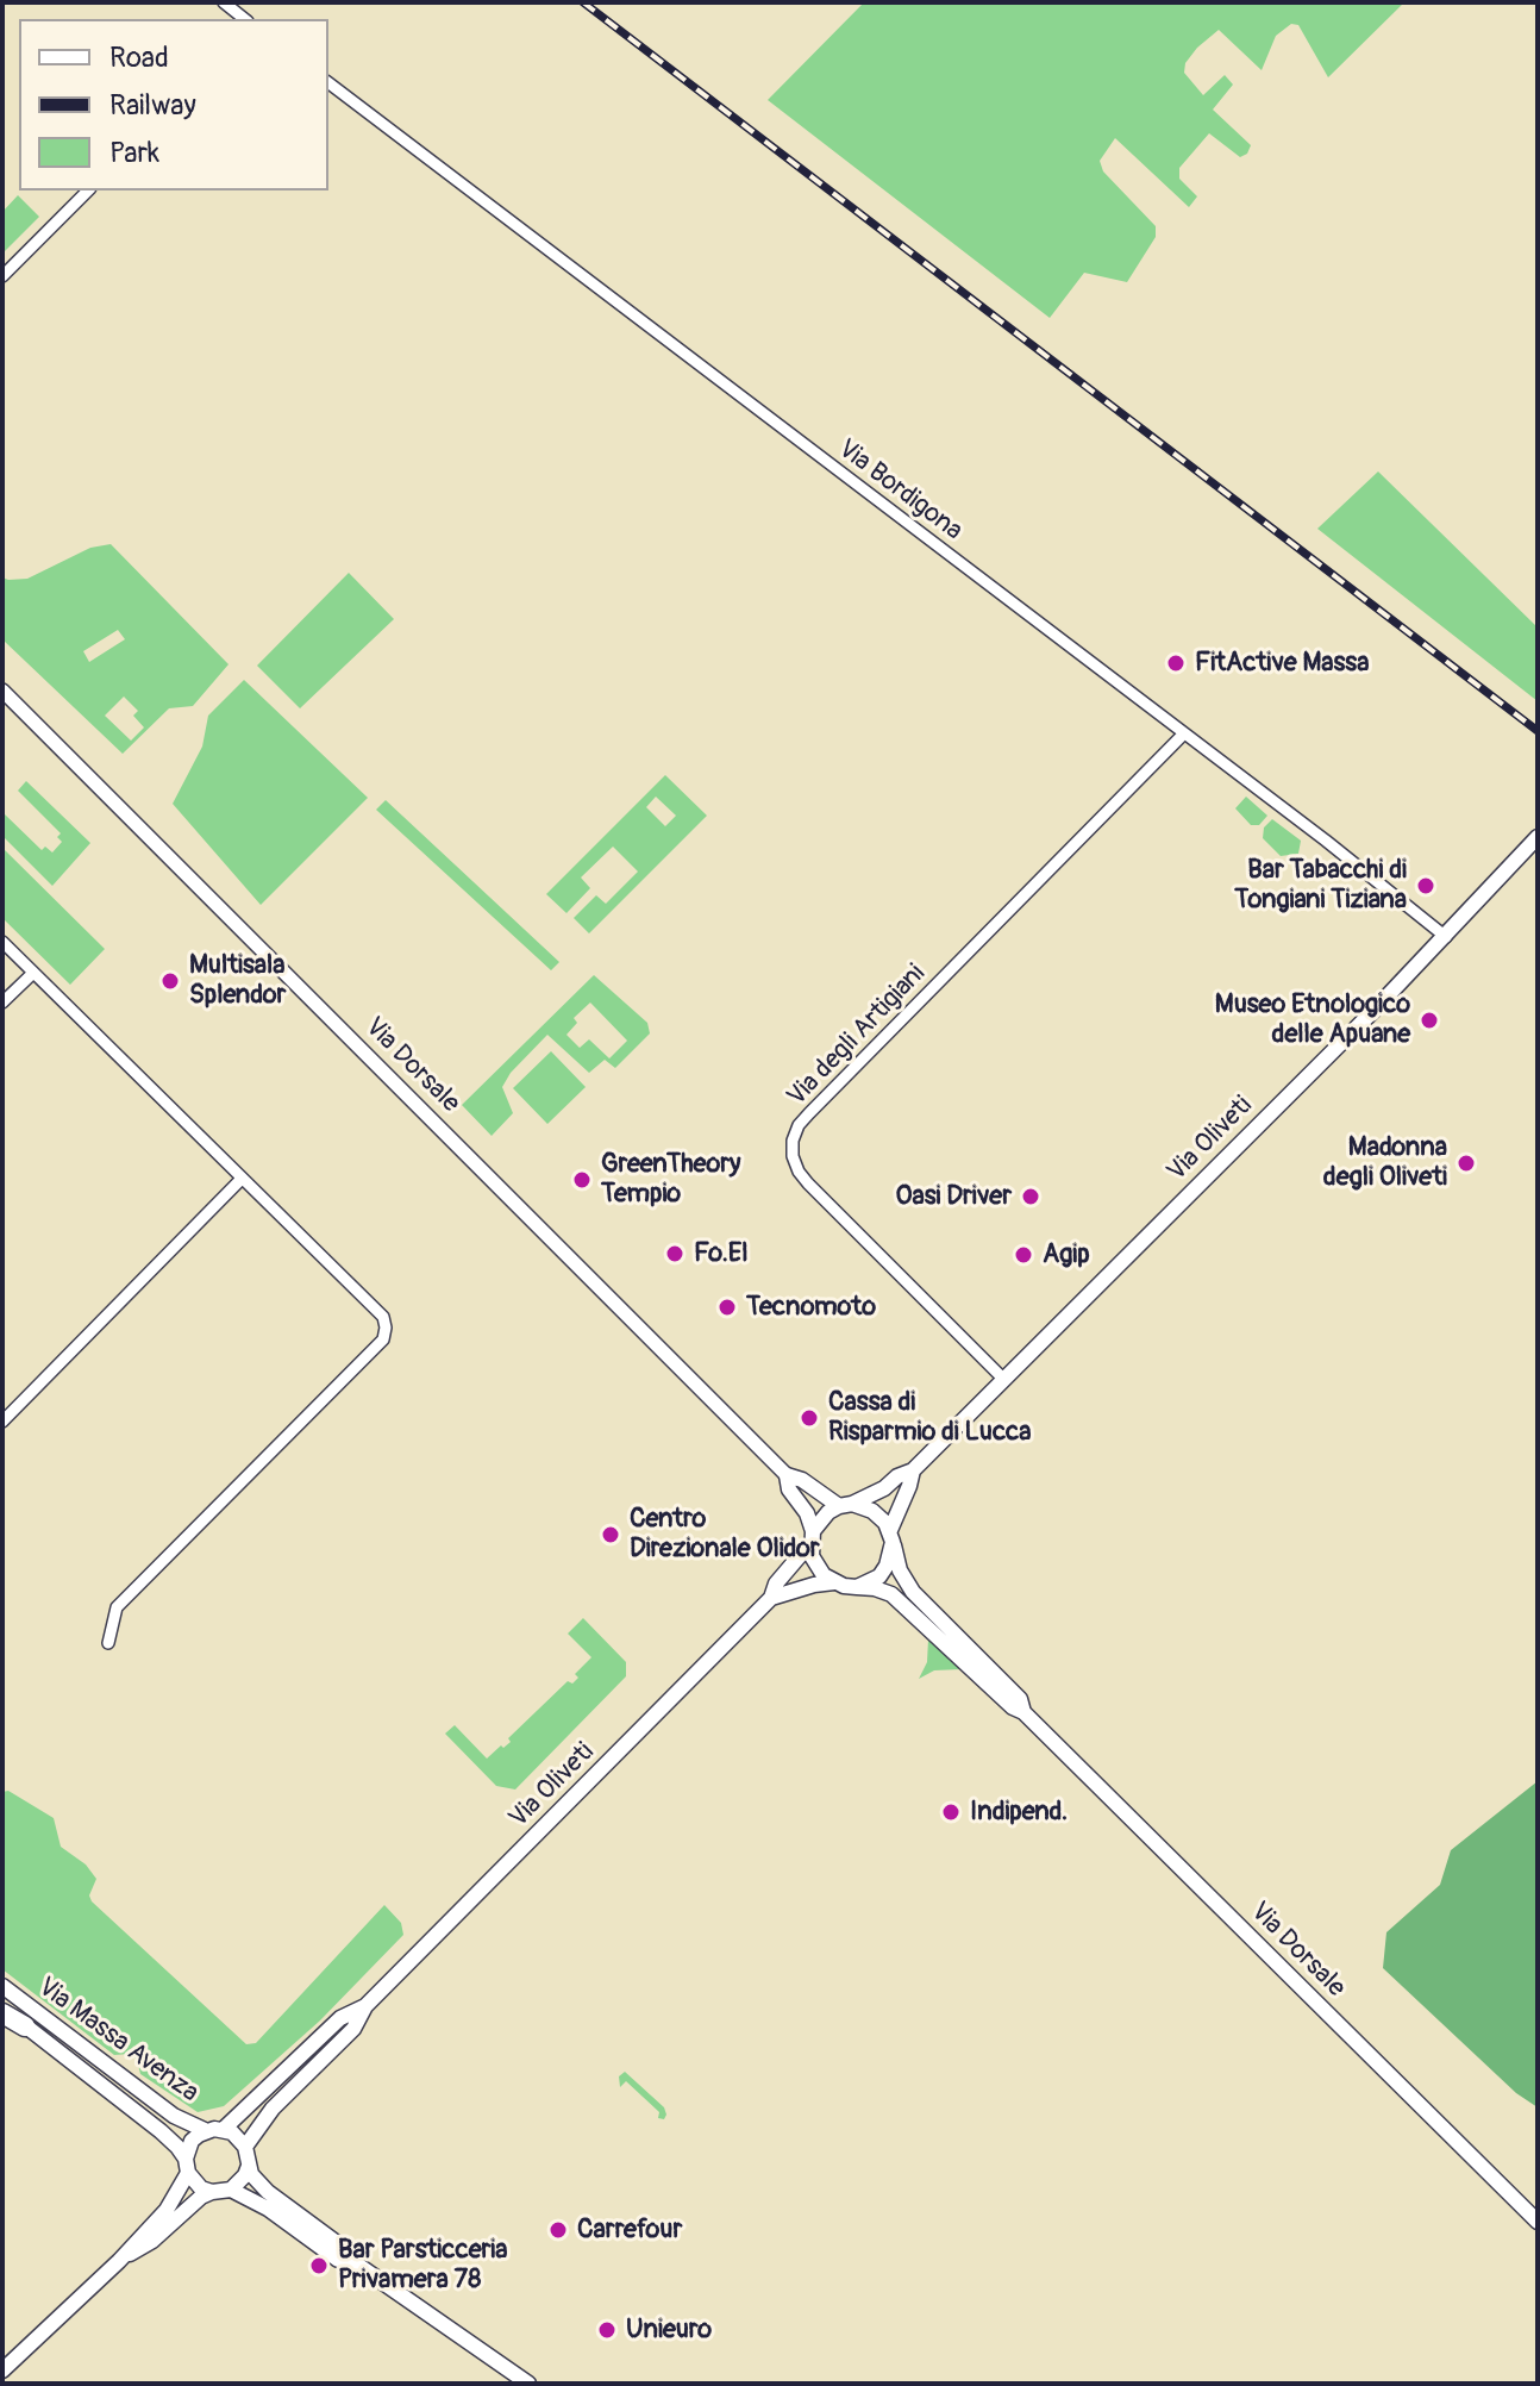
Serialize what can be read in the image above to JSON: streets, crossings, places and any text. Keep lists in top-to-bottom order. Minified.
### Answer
{"streets":{"main road":["Via Dorsale","Via Oliveti","Via Massa Avenza"],"street":["Via Bordigona","Via degli Artigiani"]},"crossings":[["Via Bordigona","Via degli Artigiani"],["Via Bordigona","Via Oliveti"],["Via degli Artigiani","Via Oliveti"],["Via Dorsale","Via Oliveti"],["Via Oliveti","Via Massa Avenza"]],"places":["FitActive Massa","Bar Tabacchi di Tongiani Tiziana","Multisala Splendor","Museo Etnologico delle Apuane","Madonna degli Oliveti","GreenTheory Tempio","Oasi Driver","Fo.El","Agip","Tecnomoto","Cassa di Risparmio di Lucca","Centro Direzionale Olidor","Indipend.","Carrefour","Bar Parsticceria Privamera 78","Unieuro"],"legend":["Road","Railway","Park"]}
